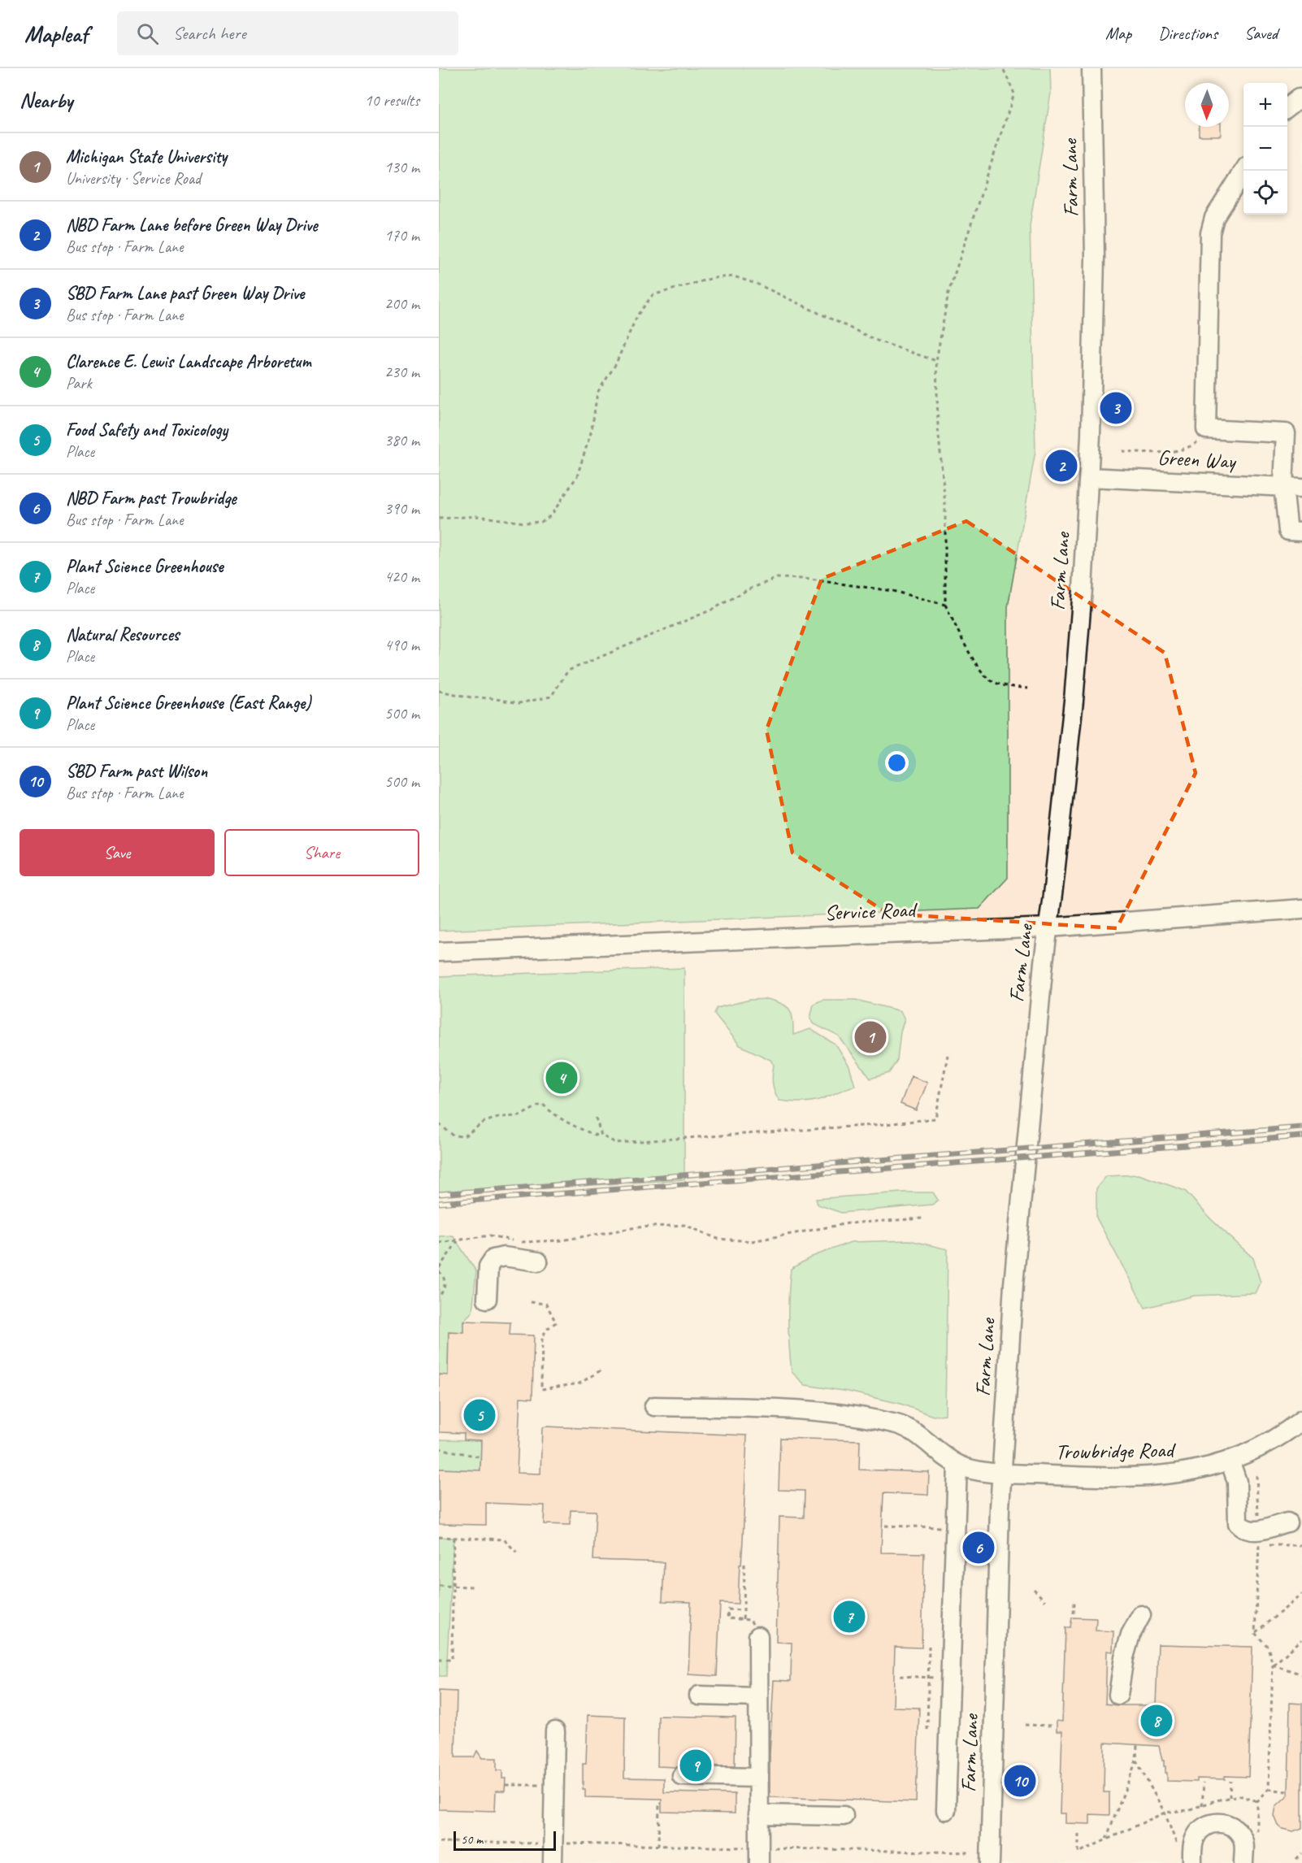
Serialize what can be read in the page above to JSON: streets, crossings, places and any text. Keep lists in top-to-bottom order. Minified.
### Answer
{"streets":{"street":["Farm Lane","Green Way","Service Road","Trowbridge Road"]},"crossings":[["Farm Lane","Green Way"],["Farm Lane","Service Road"],["Farm Lane","Trowbridge Road"]],"scale_bar":"50 m","north":"bottom","page":{"header":"Mapleaf","search":"Search here","nav":["Map","Directions","Saved"],"heading":["Nearby","10 results"],"map_buttons":["+","−"],"list":[{"mark":"1","name":"Michigan State University","note":"University · Service Road","value":"130 m"},{"mark":"2","name":"NBD Farm Lane before Green Way Drive","note":"Bus stop · Farm Lane","value":"170 m"},{"mark":"3","name":"SBD Farm Lane past Green Way Drive","note":"Bus stop · Farm Lane","value":"200 m"},{"mark":"4","name":"Clarence E. Lewis Landscape Arboretum","note":"Park","value":"230 m"},{"mark":"5","name":"Food Safety and Toxicology","note":"Place","value":"380 m"},{"mark":"6","name":"NBD Farm past Trowbridge","note":"Bus stop · Farm Lane","value":"390 m"},{"mark":"7","name":"Plant Science Greenhouse","note":"Place","value":"420 m"},{"mark":"8","name":"Natural Resources","note":"Place","value":"490 m"},{"mark":"9","name":"Plant Science Greenhouse (East Range)","note":"Place","value":"500 m"},{"mark":"10","name":"SBD Farm past Wilson","note":"Bus stop · Farm Lane","value":"500 m"}],"pins":["3","2","1","4","5","6","7","8","9","10"],"buttons":["Save","Share"],"scale":"50 m"}}
